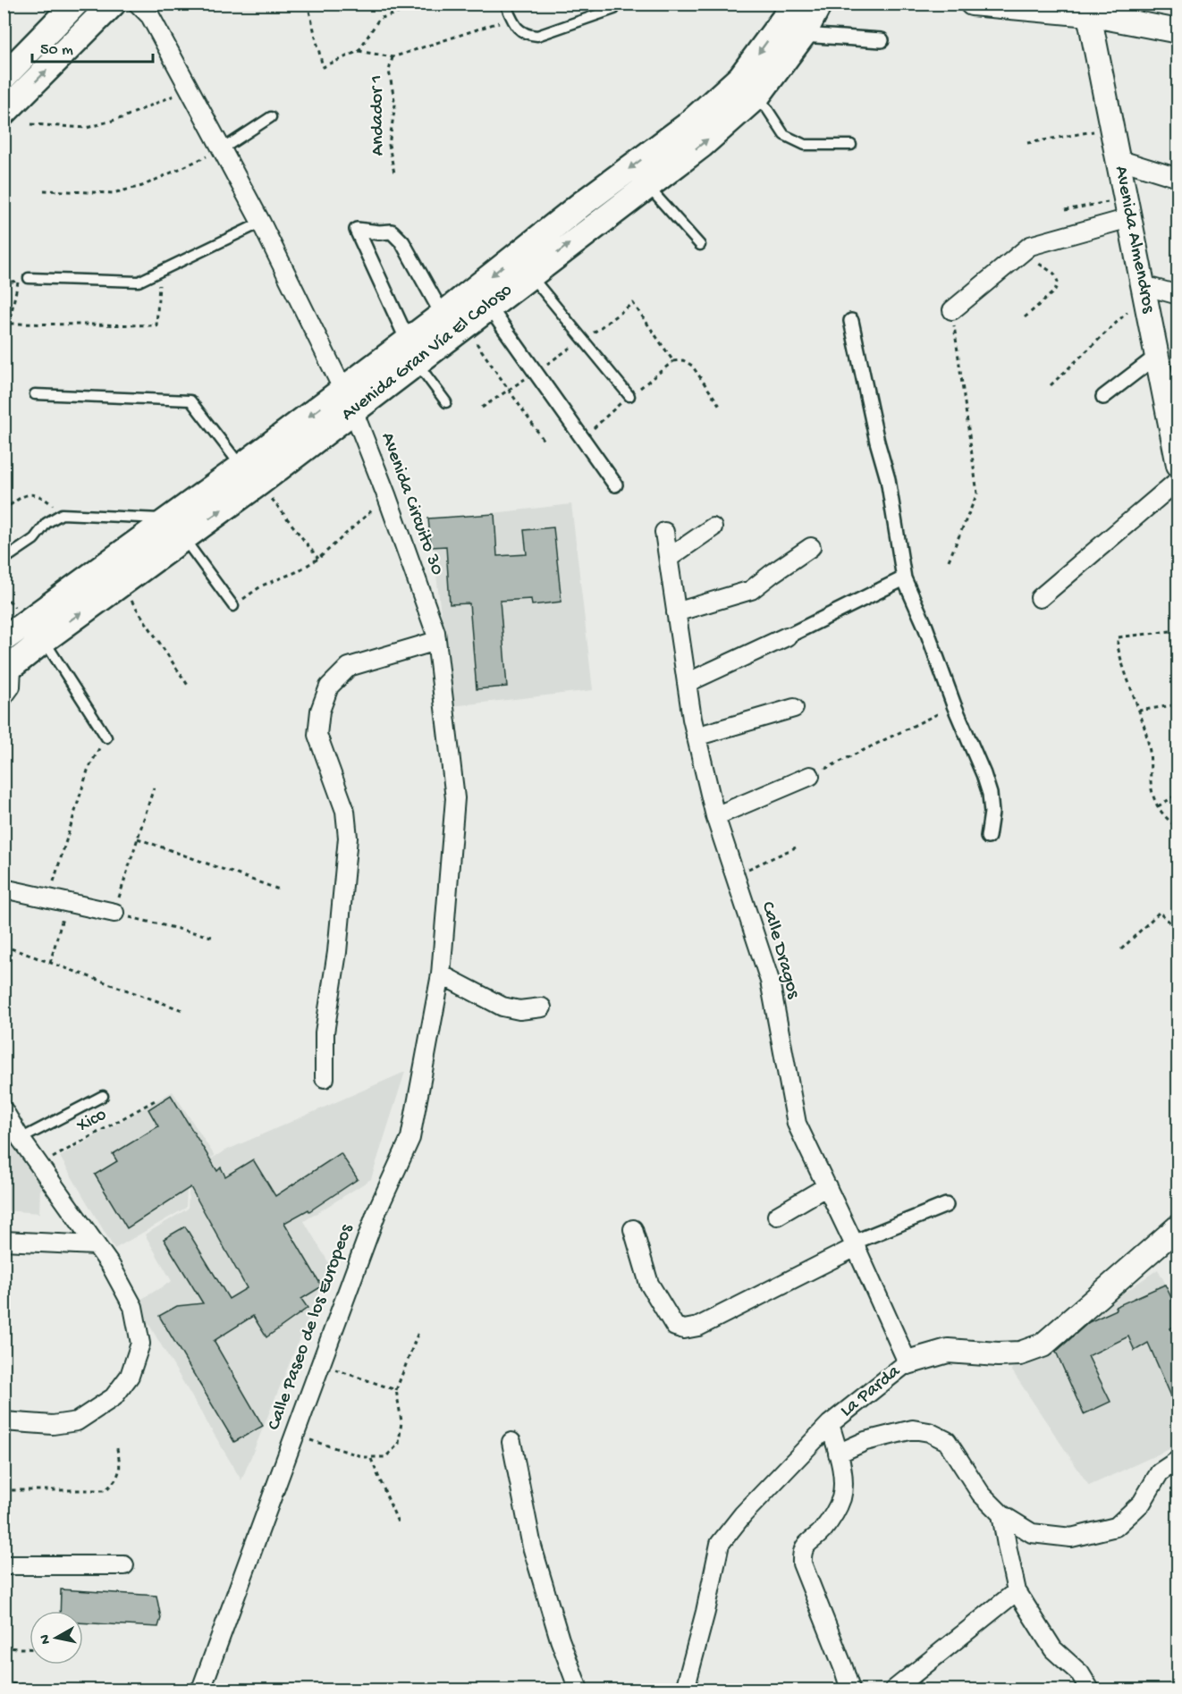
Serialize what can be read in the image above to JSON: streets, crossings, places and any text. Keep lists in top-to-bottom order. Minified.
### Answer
{"streets":{"main road":["Avenida Gran Vía El Coloso"],"street":["Avenida Almendros","Avenida Circuito 30","Calle Dragos","Calle Paseo de los Europeos","La Parda"],"path":["Andador 1","Xico"]},"crossings":[["Avenida Gran Vía El Coloso","Avenida Circuito 30"],["Avenida Circuito 30","Calle Paseo de los Europeos"],["Calle Dragos","La Parda"]],"scale_bar":"50 m","north":"left"}
